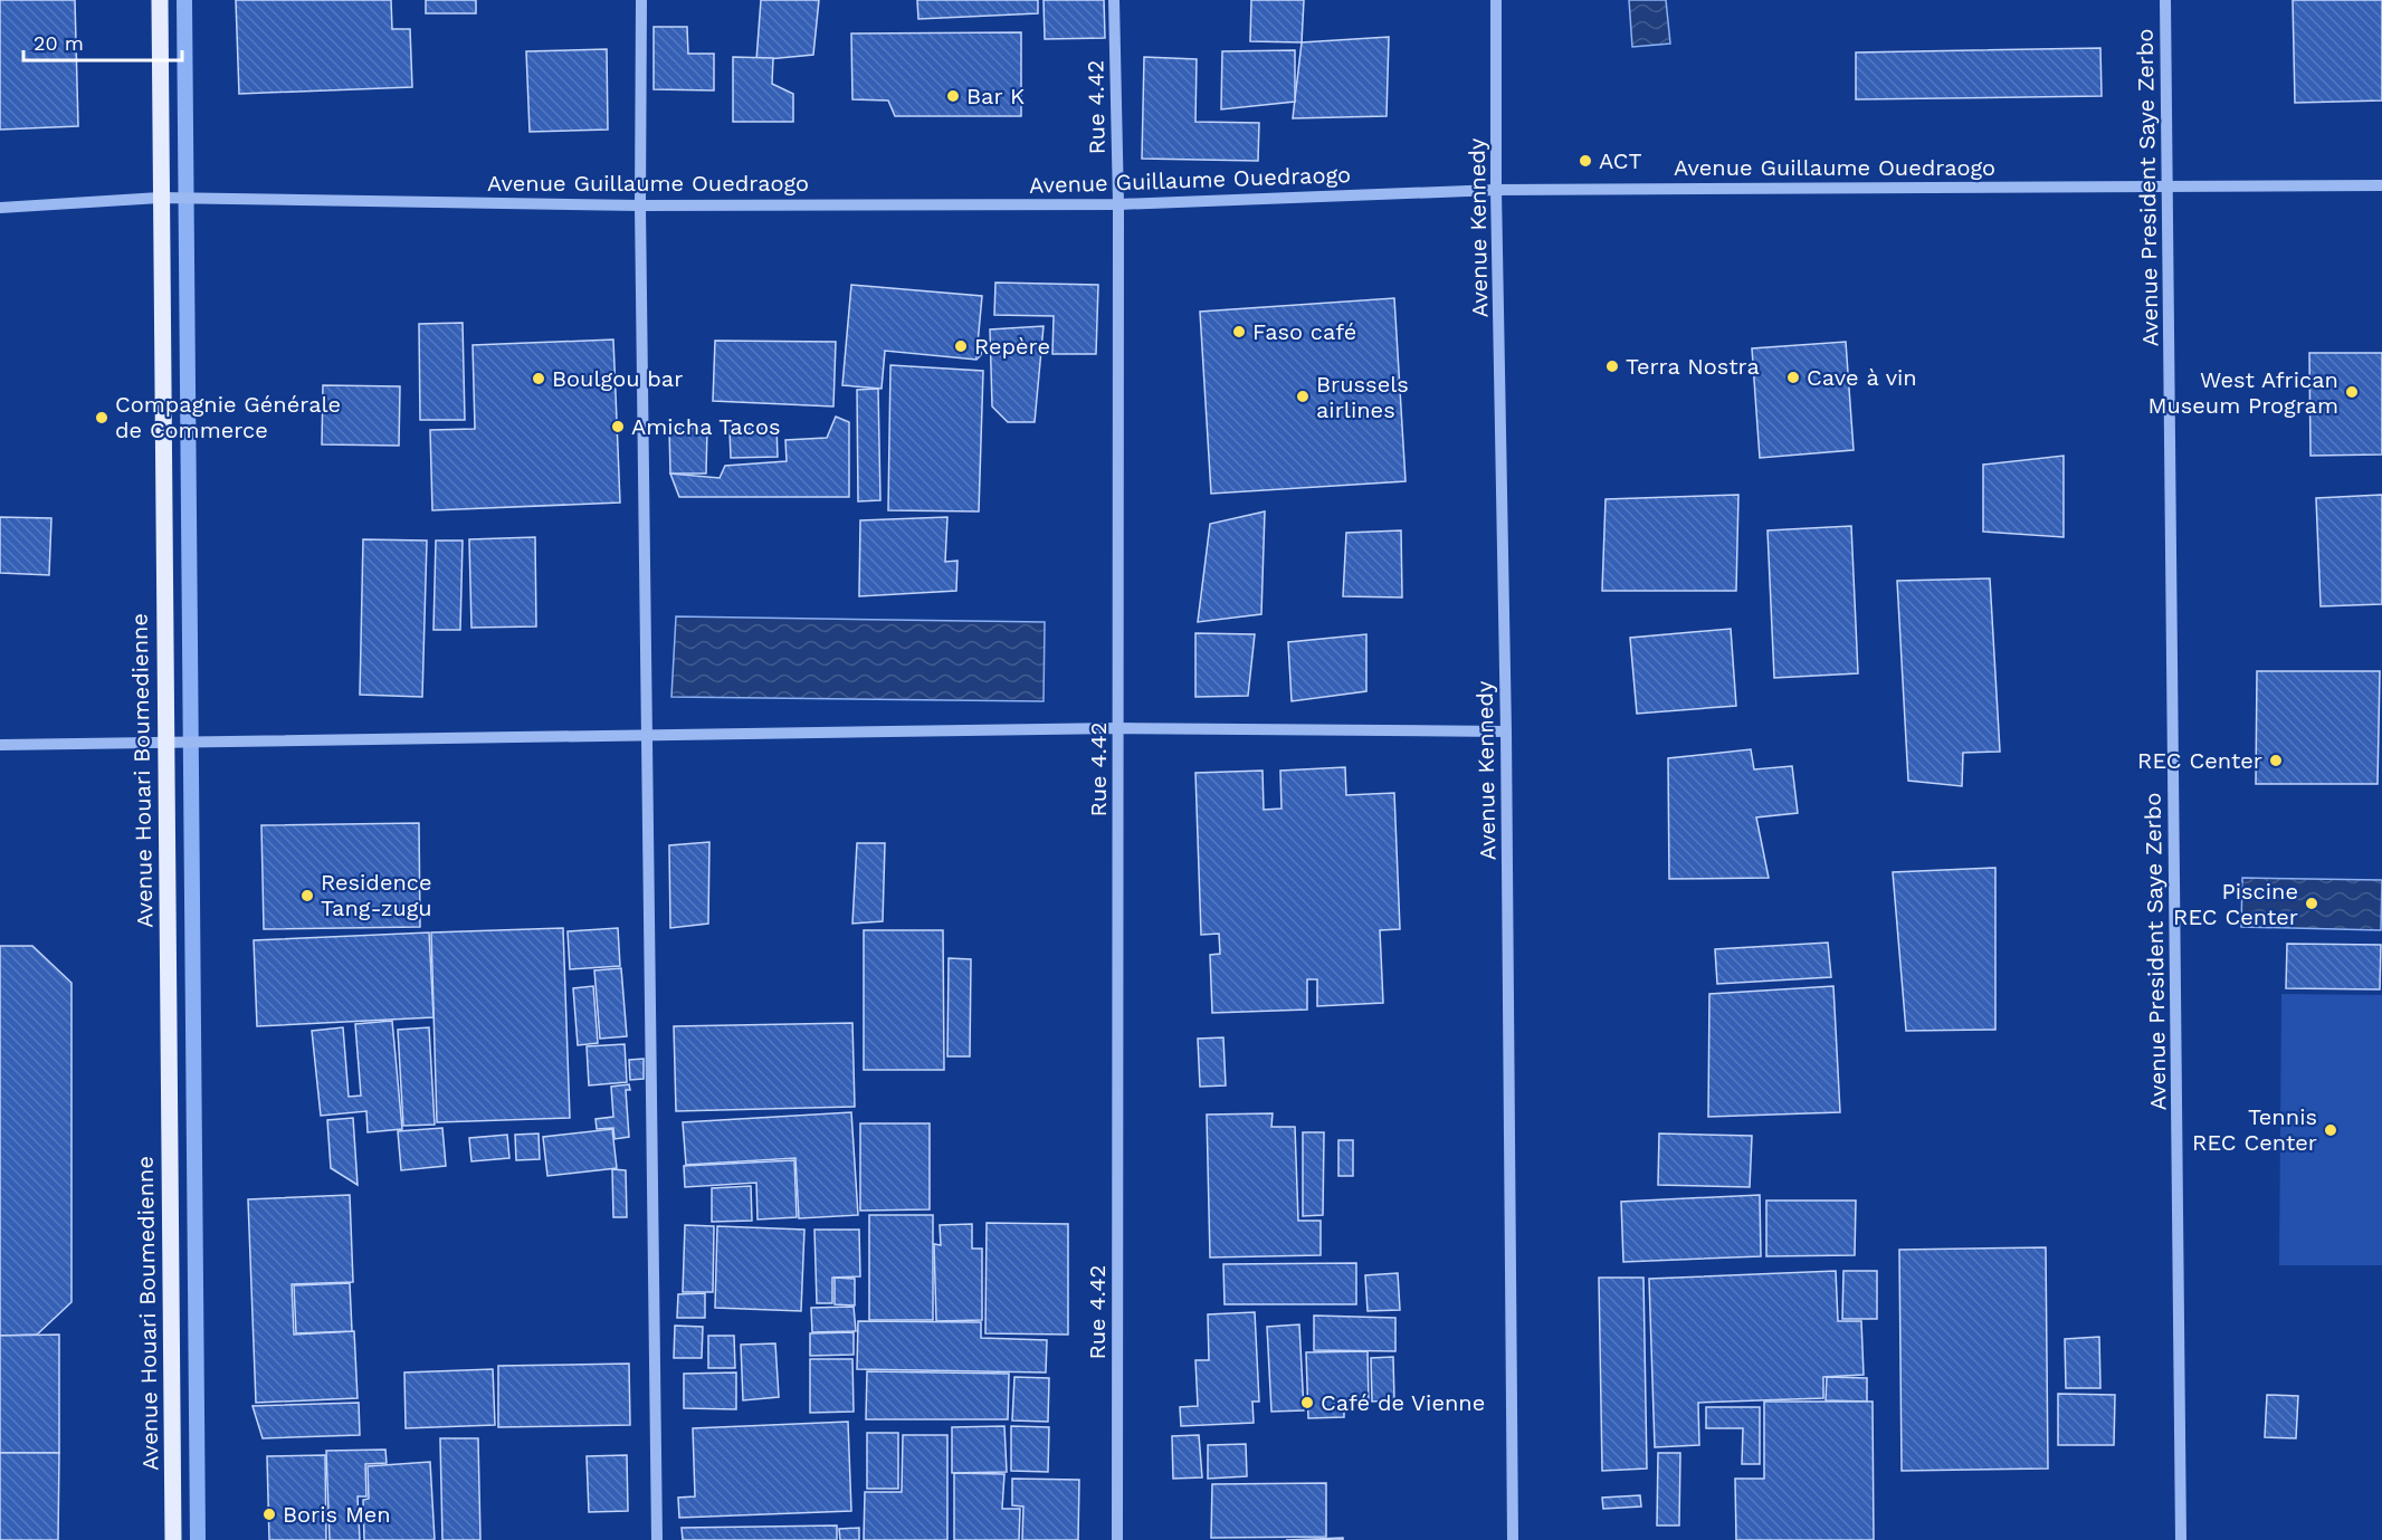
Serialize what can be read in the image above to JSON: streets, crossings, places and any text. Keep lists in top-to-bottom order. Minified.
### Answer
{"streets":{"main road":["Avenue Houari Boumedienne"],"street":["Rue 4.42","Avenue Guillaume Ouedraogo","Avenue President Saye Zerbo","Avenue Kennedy"]},"crossings":[["Rue 4.42","Avenue Guillaume Ouedraogo"],["Avenue Guillaume Ouedraogo","Avenue President Saye Zerbo"],["Avenue Guillaume Ouedraogo","Avenue Kennedy"],["Avenue Guillaume Ouedraogo","Avenue Houari Boumedienne"]],"places":["Bar K","ACT","Faso café","Repère","Terra Nostra","Cave à vin","Boulgou bar","West African Museum Program","Brussels airlines","Compagnie Générale de Commerce","Amicha Tacos","REC Center","Residence Tang-zugu","Piscine REC Center","Tennis REC Center","Café de Vienne","Boris Men"],"scale_bar":"20 m"}
